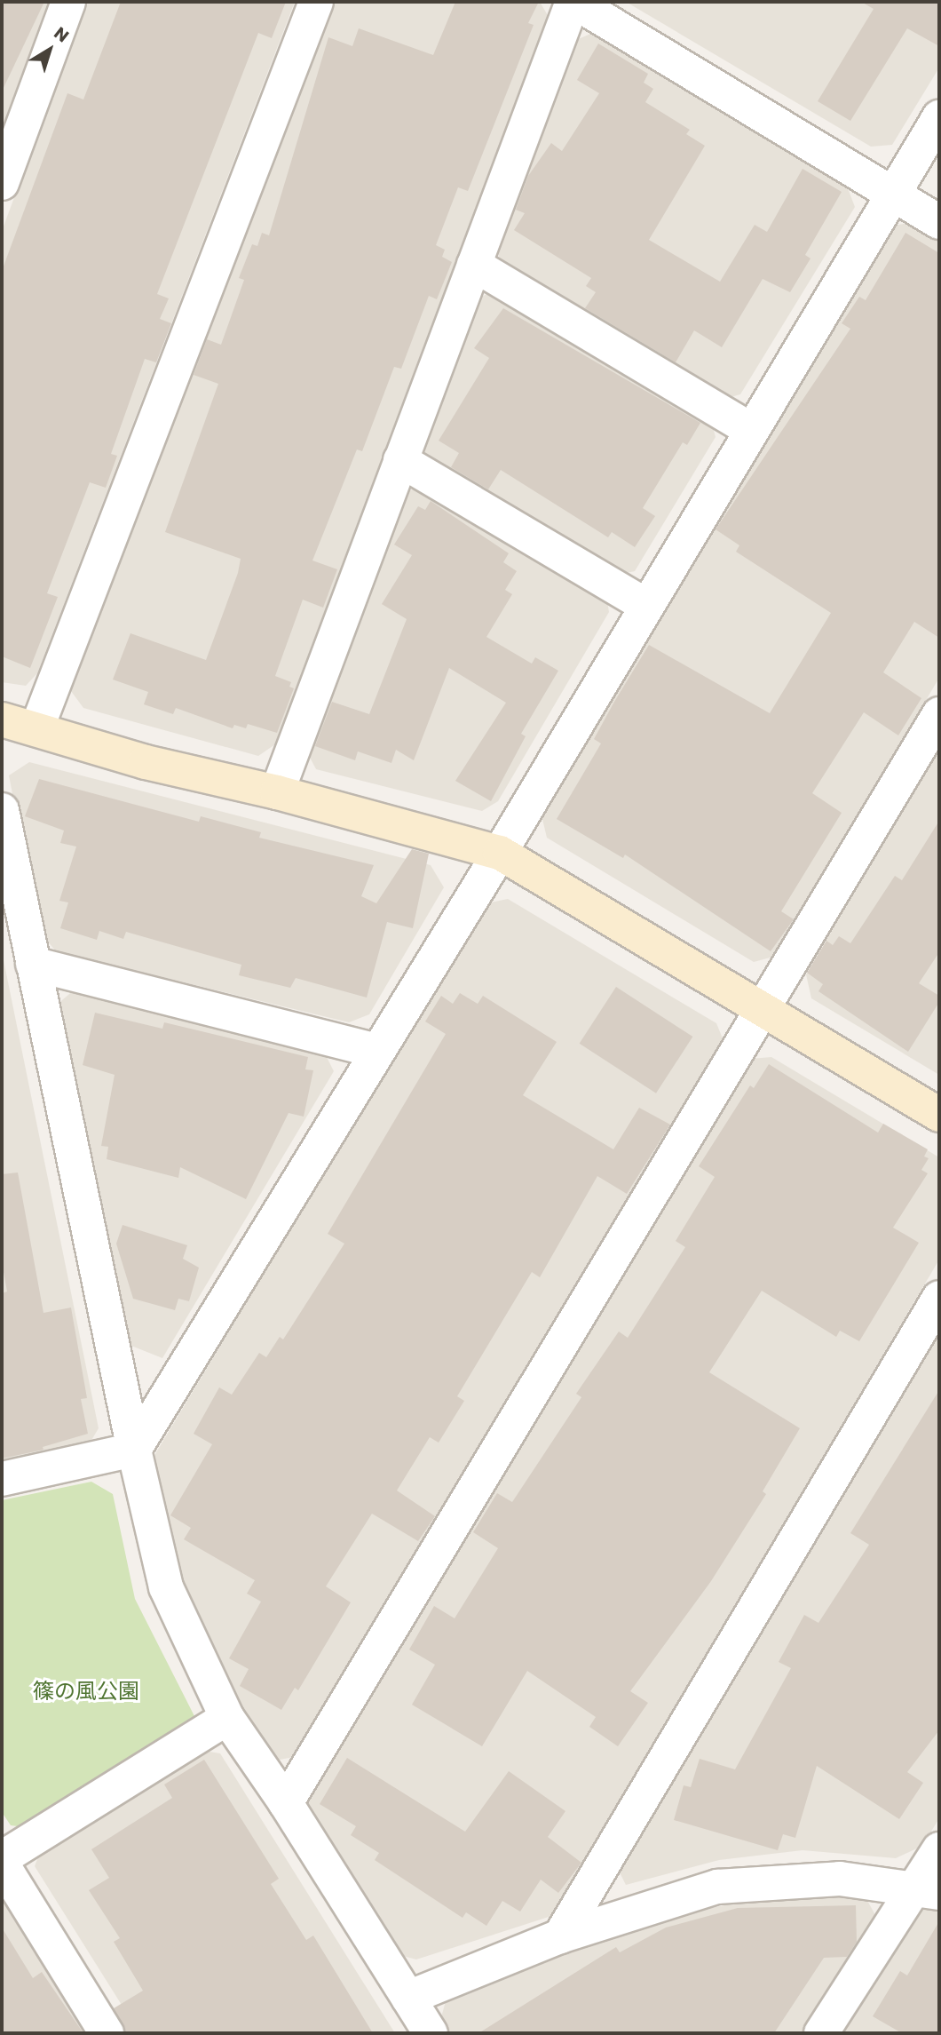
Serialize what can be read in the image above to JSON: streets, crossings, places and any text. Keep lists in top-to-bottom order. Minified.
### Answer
{"parks":["篠の風公園"],"north":"top right"}
